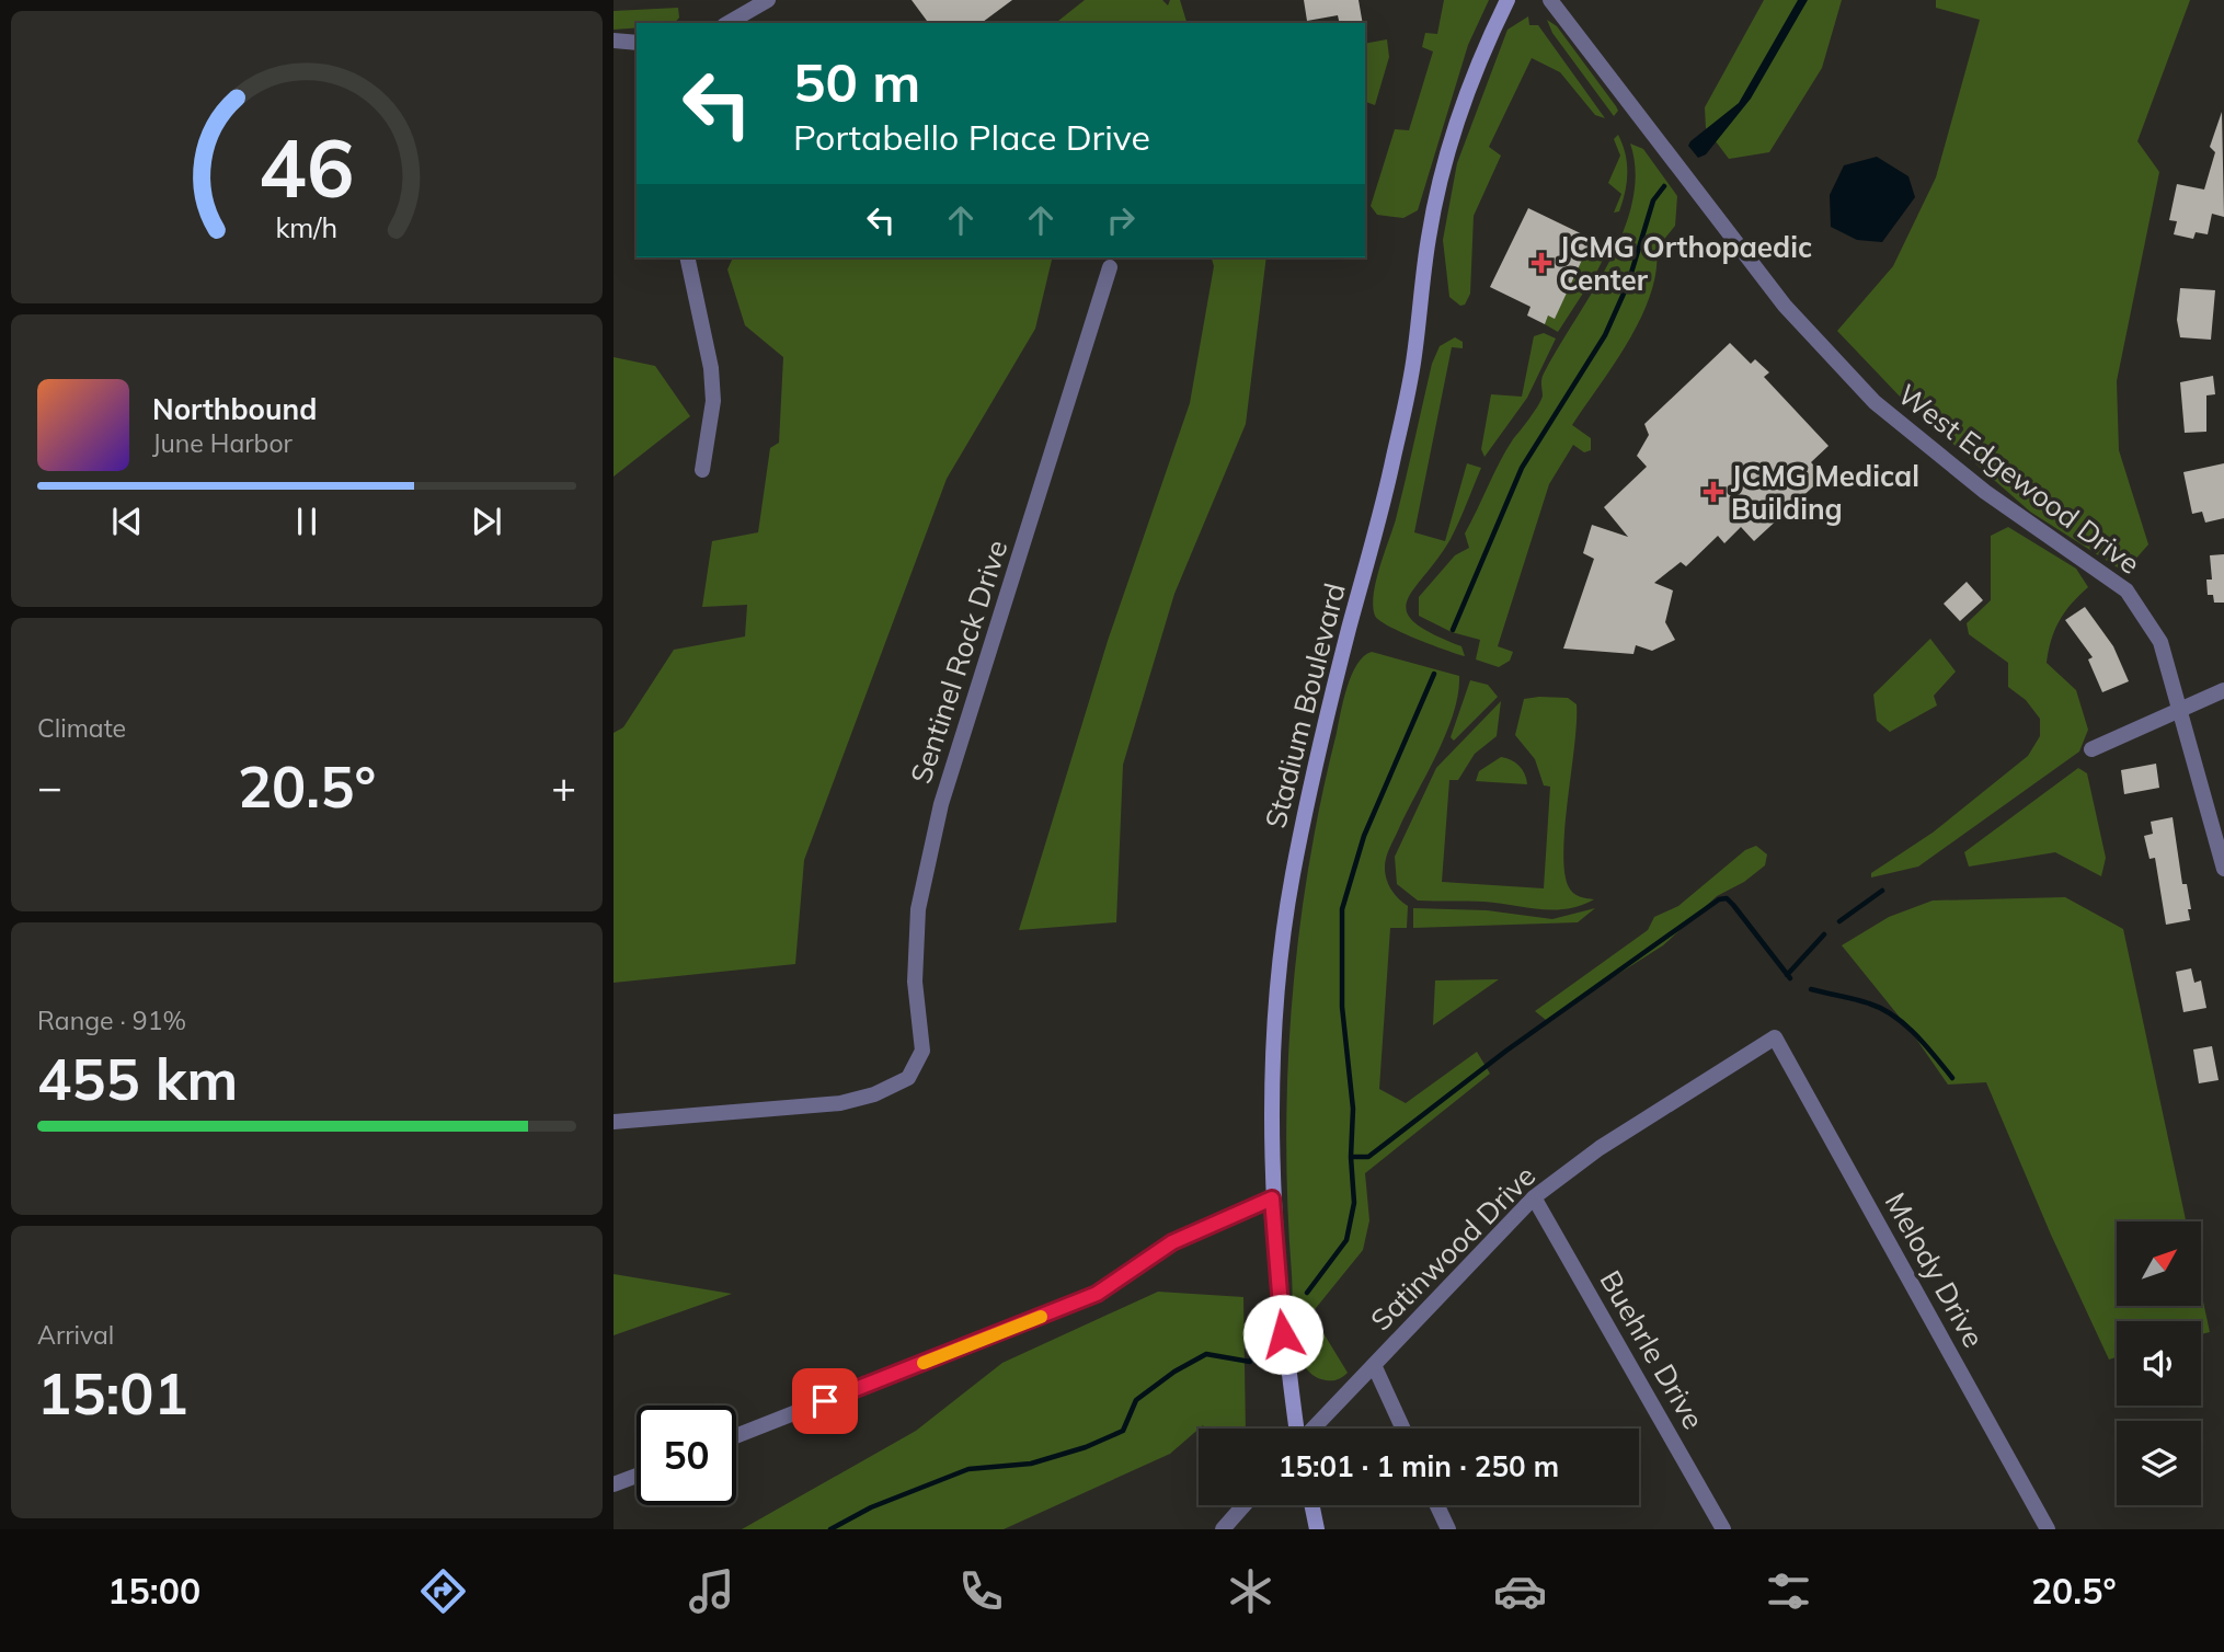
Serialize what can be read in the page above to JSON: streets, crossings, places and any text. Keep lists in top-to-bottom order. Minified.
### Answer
{"streets":{"main road":["Stadium Boulevard"],"street":["West Edgewood Drive","Sentinel Rock Drive","Satinwood Drive","Melody Drive","Buehrle Drive"]},"crossings":[["Satinwood Drive","Melody Drive"],["Satinwood Drive","Buehrle Drive"]],"places":{"health":["JCMG Orthopaedic Center","JCMG Medical Building"]},"north":"top right","page":{"turn":["50 m","Portabello Place Drive"],"song":["Northbound","June Harbor"],"tile":["Climate",["Range · 91%","455 km"],["Arrival","15:01"]],"heat":["−","20.5°","+"],"limit":"50","trip":"15:01 · 1 min · 250 m","tabs":["15:00","20.5°"],"gauge":["46","km/h"]}}
